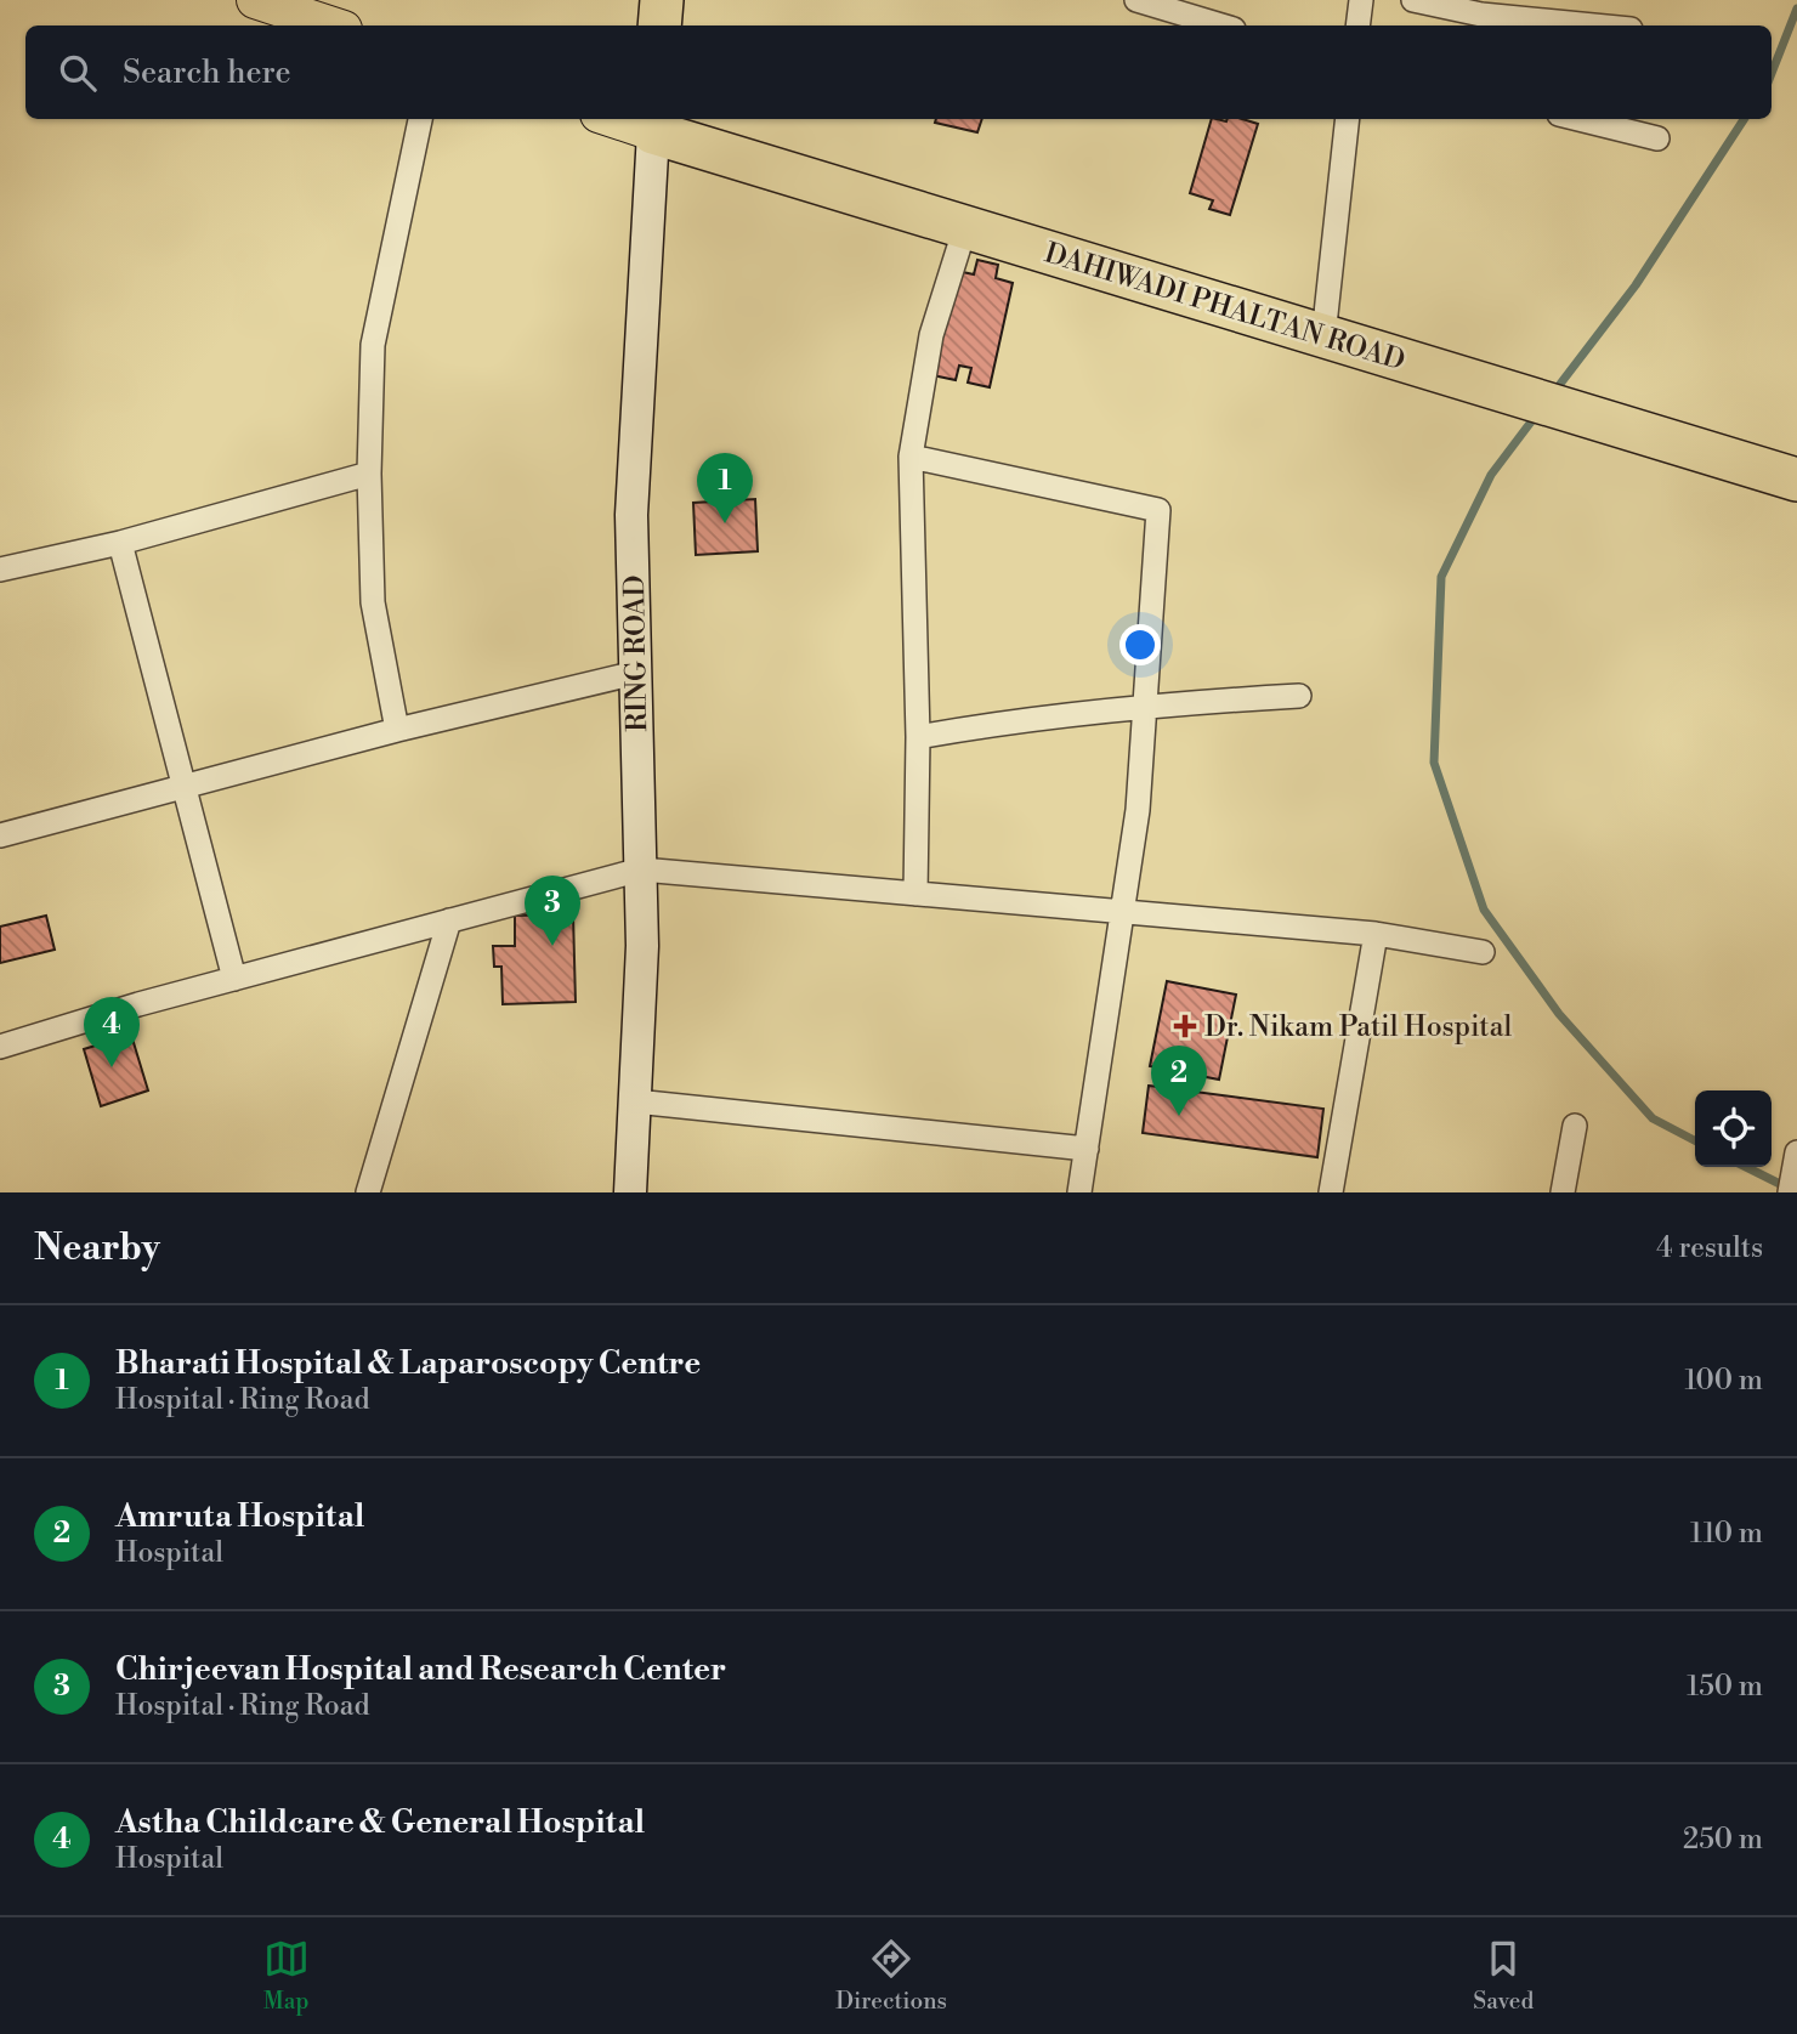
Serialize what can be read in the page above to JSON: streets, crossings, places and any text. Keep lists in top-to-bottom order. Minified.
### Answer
{"streets":{"highway":["DAHIWADI PHALTAN ROAD"],"main road":["RING ROAD"]},"crossings":[["DAHIWADI PHALTAN ROAD","RING ROAD"]],"places":{"health":["Dr. Nikam Patil Hospital"]},"page":{"search":"Search here","pins":["1","3","4","2"],"heading":["Nearby","4 results"],"list":[{"mark":"1","name":"Bharati Hospital & Laparoscopy Centre","note":"Hospital · Ring Road","value":"100 m"},{"mark":"2","name":"Amruta Hospital","note":"Hospital","value":"110 m"},{"mark":"3","name":"Chirjeevan Hospital and Research Center","note":"Hospital · Ring Road","value":"150 m"},{"mark":"4","name":"Astha Childcare & General Hospital","note":"Hospital","value":"250 m"}],"nav":["Map","Directions","Saved"]}}
